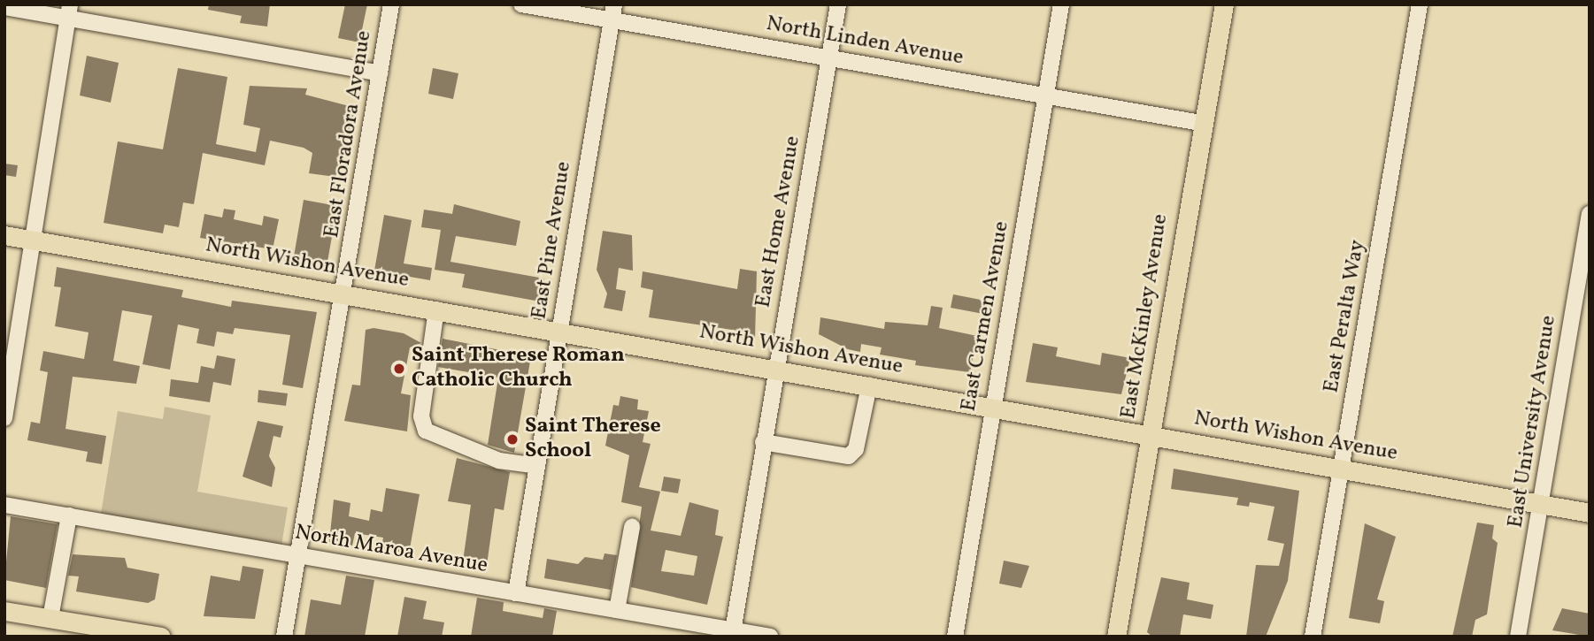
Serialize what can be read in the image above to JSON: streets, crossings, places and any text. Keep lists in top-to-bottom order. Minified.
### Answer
{"streets":{"main road":["North Wishon Avenue","East McKinley Avenue"],"street":["North Linden Avenue","East Floradora Avenue","East Home Avenue","East Pine Avenue","East Carmen Avenue","East Peralta Way","East University Avenue","North Maroa Avenue"]},"crossings":[["North Linden Avenue","East Home Avenue"],["North Linden Avenue","East Pine Avenue"],["North Linden Avenue","East Carmen Avenue"],["North Linden Avenue","East McKinley Avenue"],["East Floradora Avenue","North Wishon Avenue"],["East Floradora Avenue","North Maroa Avenue"],["East Home Avenue","North Wishon Avenue"],["East Home Avenue","North Maroa Avenue"],["East Pine Avenue","North Wishon Avenue"],["East Pine Avenue","North Maroa Avenue"],["North Wishon Avenue","East Carmen Avenue"],["North Wishon Avenue","East McKinley Avenue"],["North Wishon Avenue","East Peralta Way"],["North Wishon Avenue","East University Avenue"]],"places":["Saint Therese Roman Catholic Church","Saint Therese School"]}
